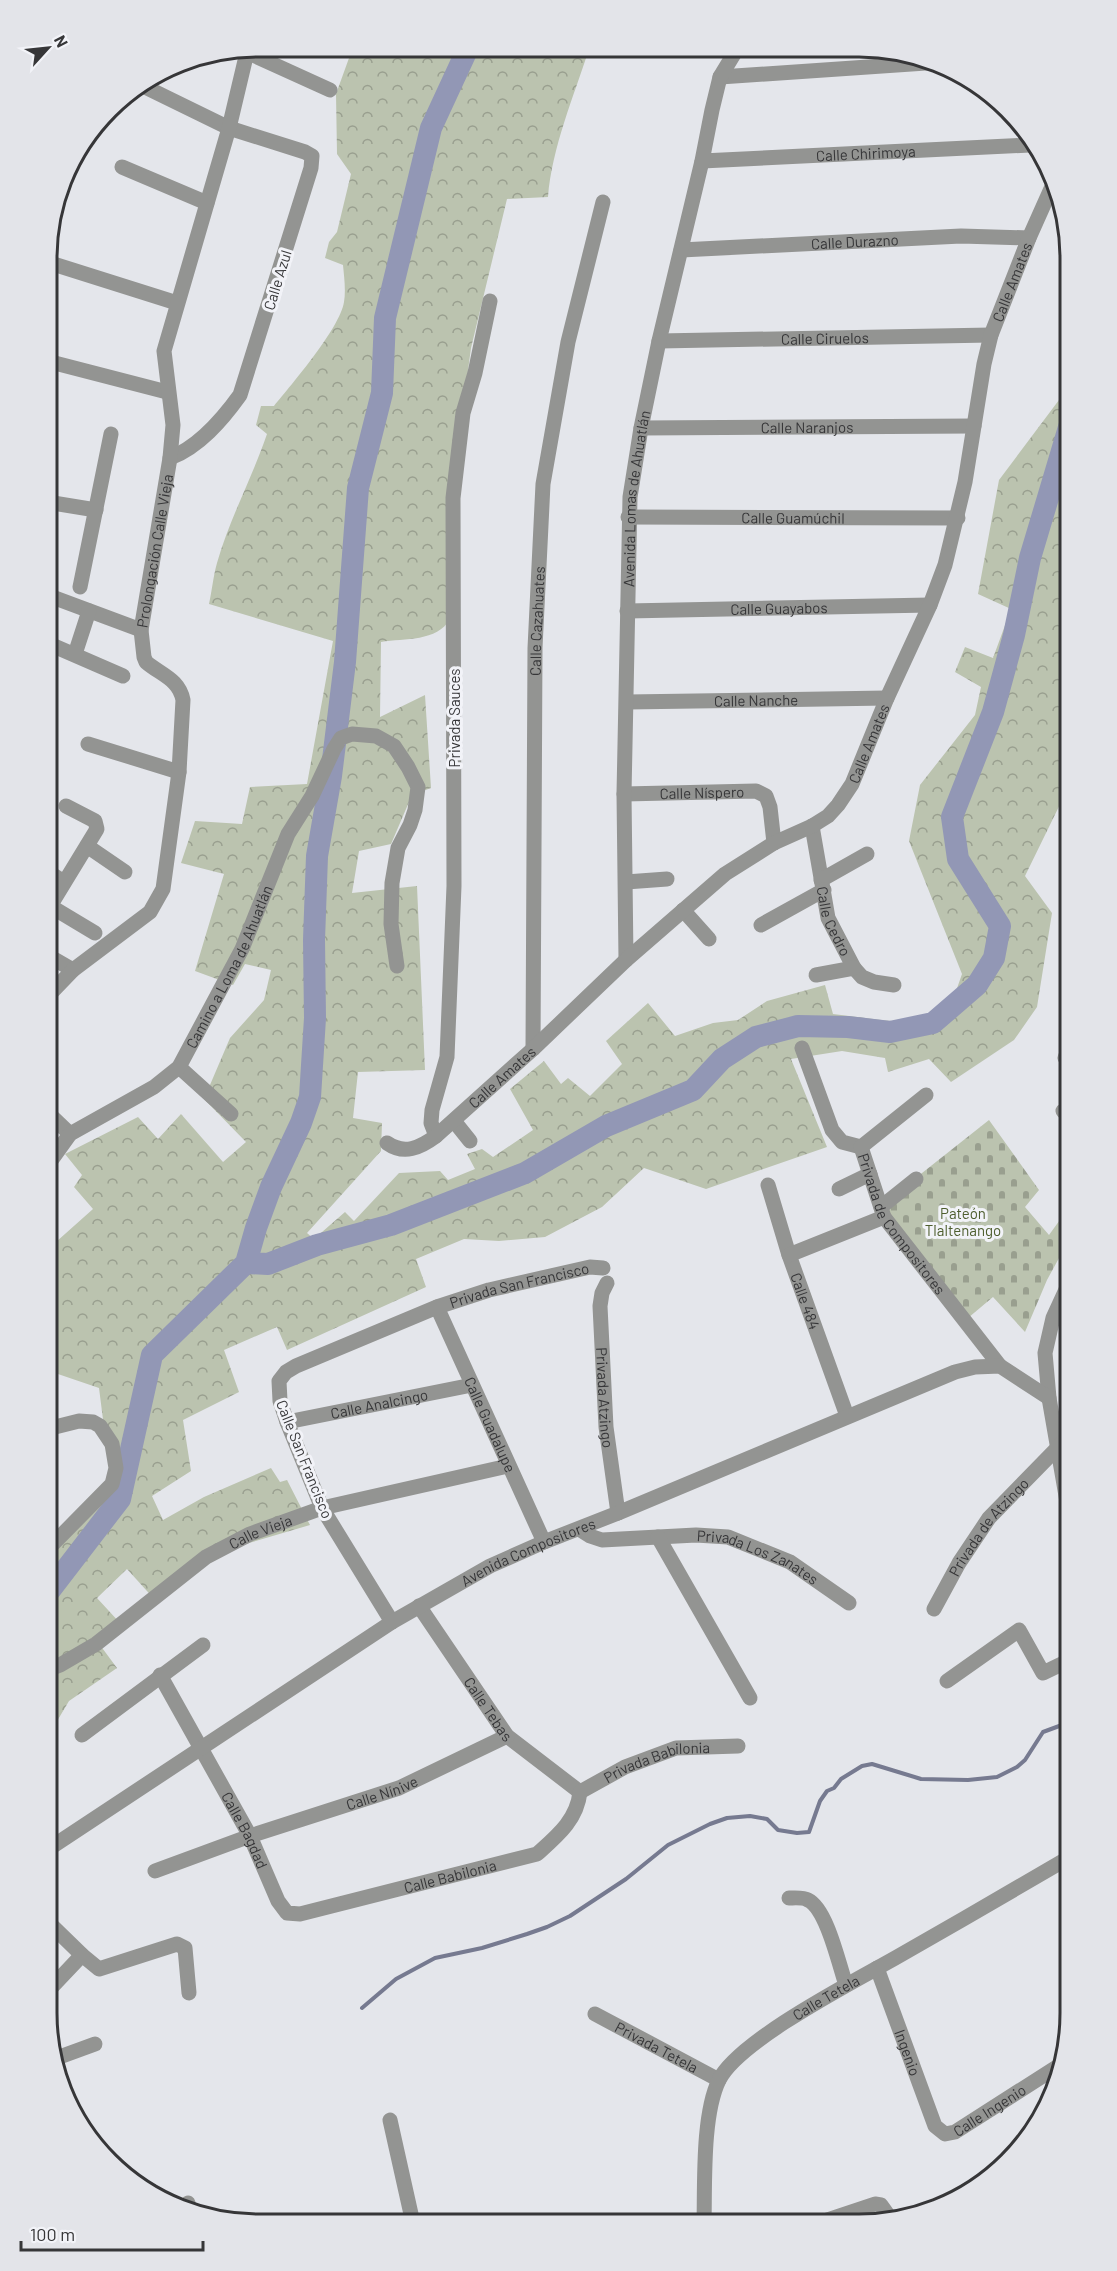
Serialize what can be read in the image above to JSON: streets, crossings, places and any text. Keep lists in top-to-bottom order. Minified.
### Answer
{"streets":{"street":["Calle Chirimoya","Calle Durazno","Calle Azul","Calle Amates","Calle Ciruelos","Calle Naranjos","Avenida Lomas de Ahuatlán","Calle Guamúchil","Prolongación Calle Vieja","Calle Guayabos","Calle Cazahuates","Calle Nanche","Privada Sauces","Calle Níspero","Calle Cedro","Camino a Loma de Ahuatlán","Privada de Compositores","Privada San Francisco","Calle 484","Privada Atzingo","Calle Analcingo","Calle Guadalupe","Calle San Francisco","Privada de Atzingo","Calle Vieja","Avenida Compositores","Privada Los Zanates","Calle Tebas","Privada Babilonia","Calle Nínive","Calle Bagdad","Calle Babilonia","Calle Tetela","Privada Tetela","Ingenio","Calle Ingenio"]},"crossings":[["Calle Chirimoya","Avenida Lomas de Ahuatlán"],["Calle Durazno","Calle Amates"],["Calle Durazno","Avenida Lomas de Ahuatlán"],["Calle Azul","Prolongación Calle Vieja"],["Calle Amates","Calle Ciruelos"],["Calle Amates","Calle Naranjos"],["Calle Amates","Avenida Lomas de Ahuatlán"],["Calle Amates","Calle Guamúchil"],["Calle Amates","Calle Guayabos"],["Calle Amates","Calle Cazahuates"],["Calle Amates","Calle Nanche"],["Calle Amates","Privada Sauces"],["Calle Amates","Calle Níspero"],["Calle Amates","Calle Cedro"],["Calle Ciruelos","Avenida Lomas de Ahuatlán"],["Calle Naranjos","Avenida Lomas de Ahuatlán"],["Avenida Lomas de Ahuatlán","Calle Guamúchil"],["Avenida Lomas de Ahuatlán","Calle Guayabos"],["Avenida Lomas de Ahuatlán","Calle Nanche"],["Avenida Lomas de Ahuatlán","Calle Níspero"],["Privada de Compositores","Avenida Compositores"],["Privada San Francisco","Privada Atzingo"],["Privada San Francisco","Calle Guadalupe"],["Privada San Francisco","Calle San Francisco"],["Calle 484","Avenida Compositores"],["Privada Atzingo","Avenida Compositores"],["Calle Analcingo","Calle Guadalupe"],["Calle Analcingo","Calle San Francisco"],["Calle Guadalupe","Calle San Francisco"],["Calle Guadalupe","Calle Vieja"],["Calle Guadalupe","Avenida Compositores"],["Calle San Francisco","Calle Vieja"],["Calle San Francisco","Avenida Compositores"],["Avenida Compositores","Privada Los Zanates"],["Avenida Compositores","Calle Tebas"],["Avenida Compositores","Calle Bagdad"],["Calle Tebas","Privada Babilonia"],["Calle Tebas","Calle Nínive"],["Calle Tebas","Calle Babilonia"],["Privada Babilonia","Calle Babilonia"],["Calle Nínive","Calle Bagdad"],["Calle Bagdad","Calle Babilonia"],["Calle Tetela","Privada Tetela"],["Calle Tetela","Ingenio"],["Ingenio","Calle Ingenio"]],"parks":["Pateón Tlaltenango"],"scale_bar":"100 m","north":"top right"}
